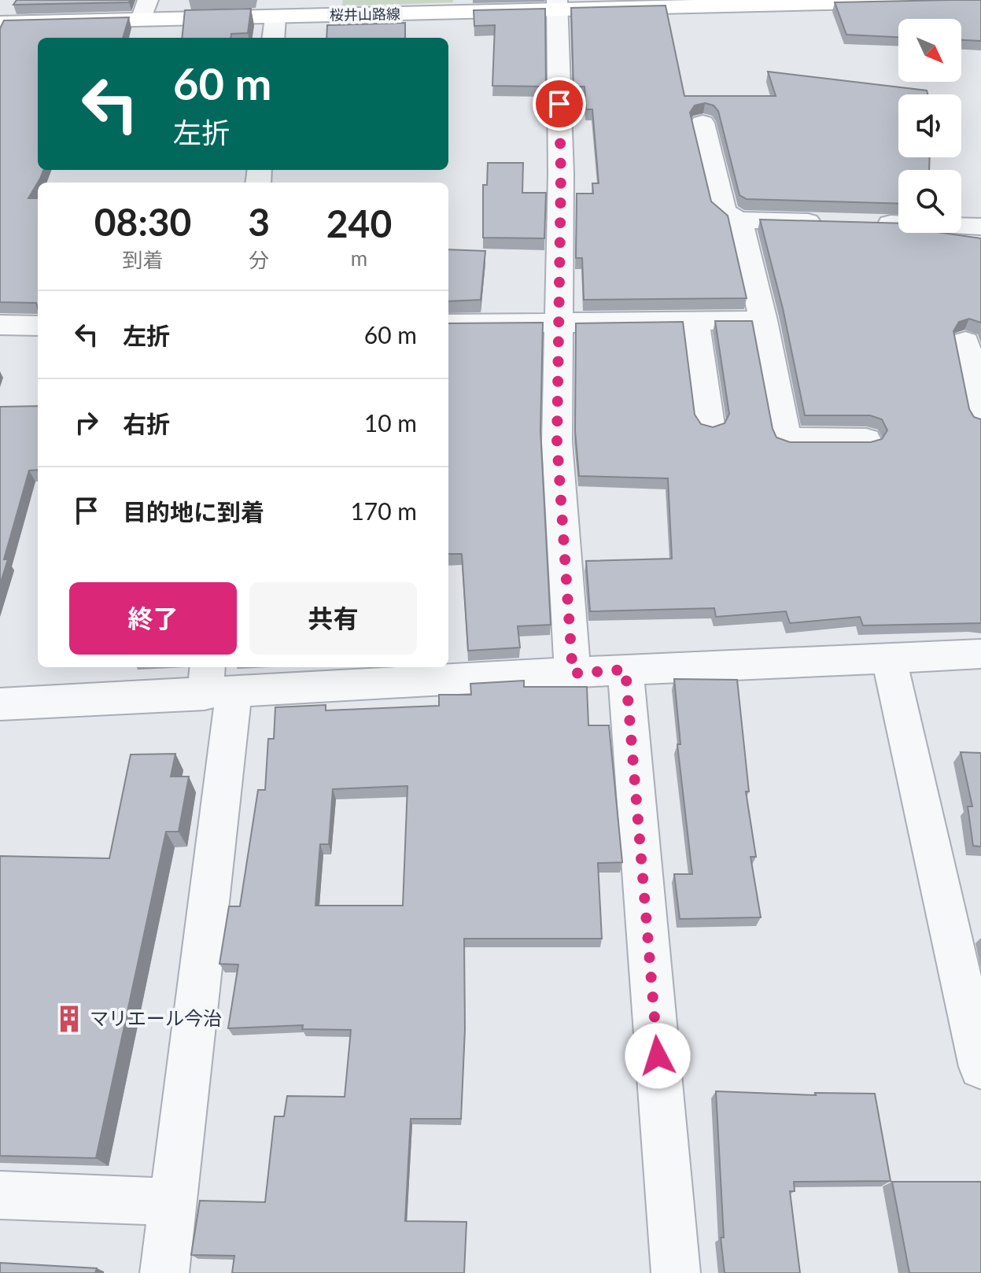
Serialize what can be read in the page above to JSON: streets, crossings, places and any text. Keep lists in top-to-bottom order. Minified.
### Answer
{"streets":{"main road":["桜井山路線"]},"places":{"building":["マリエール今治"]},"north":"bottom right","page":{"turn":["60 m","左折"],"eta":["08:30","到着","3","分","240","m"],"list":[{"name":"左折","value":"60 m"},{"name":"右折","value":"10 m"},{"name":"目的地に到着","value":"170 m"}],"buttons":["終了","共有"]}}
